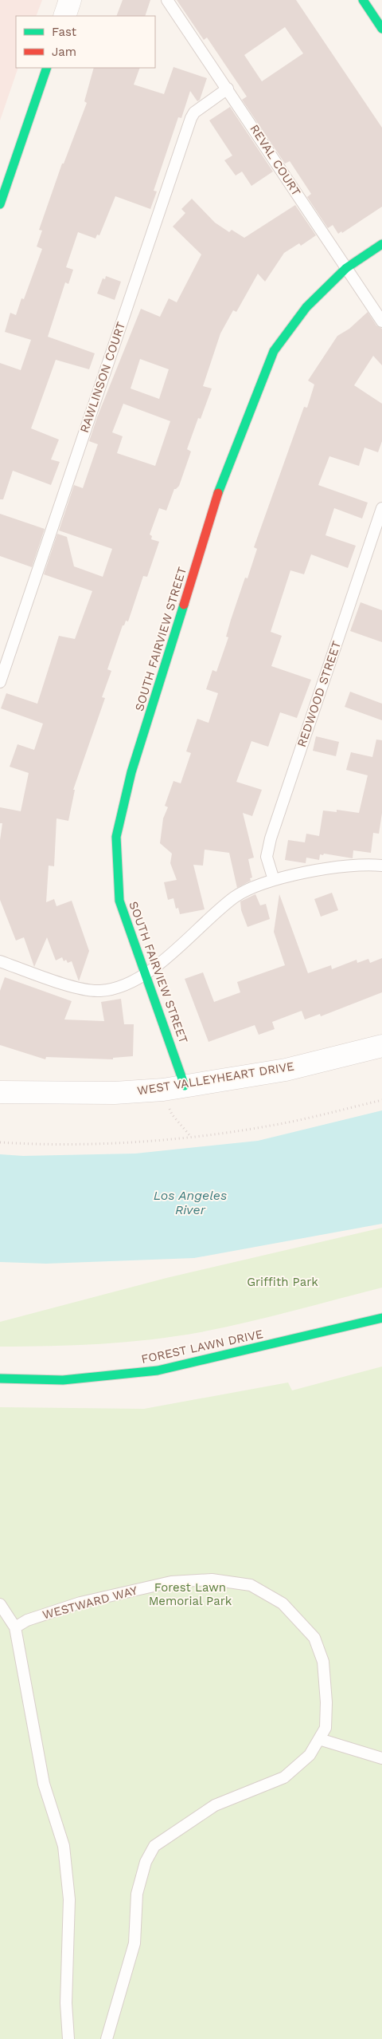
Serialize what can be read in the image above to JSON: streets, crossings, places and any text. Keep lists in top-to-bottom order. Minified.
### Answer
{"streets":{"street":["SOUTH FAIRVIEW STREET","WEST VALLEYHEART DRIVE","FOREST LAWN DRIVE"],"lane":["REVAL COURT","RAWLINSON COURT","REDWOOD STREET","WESTWARD WAY"]},"crossings":[["REVAL COURT","RAWLINSON COURT"],["REVAL COURT","SOUTH FAIRVIEW STREET"],["SOUTH FAIRVIEW STREET","WEST VALLEYHEART DRIVE"]],"water":["Los Angeles River"],"parks":["Griffith Park","Forest Lawn Memorial Park"],"legend":["Fast","Jam"]}
